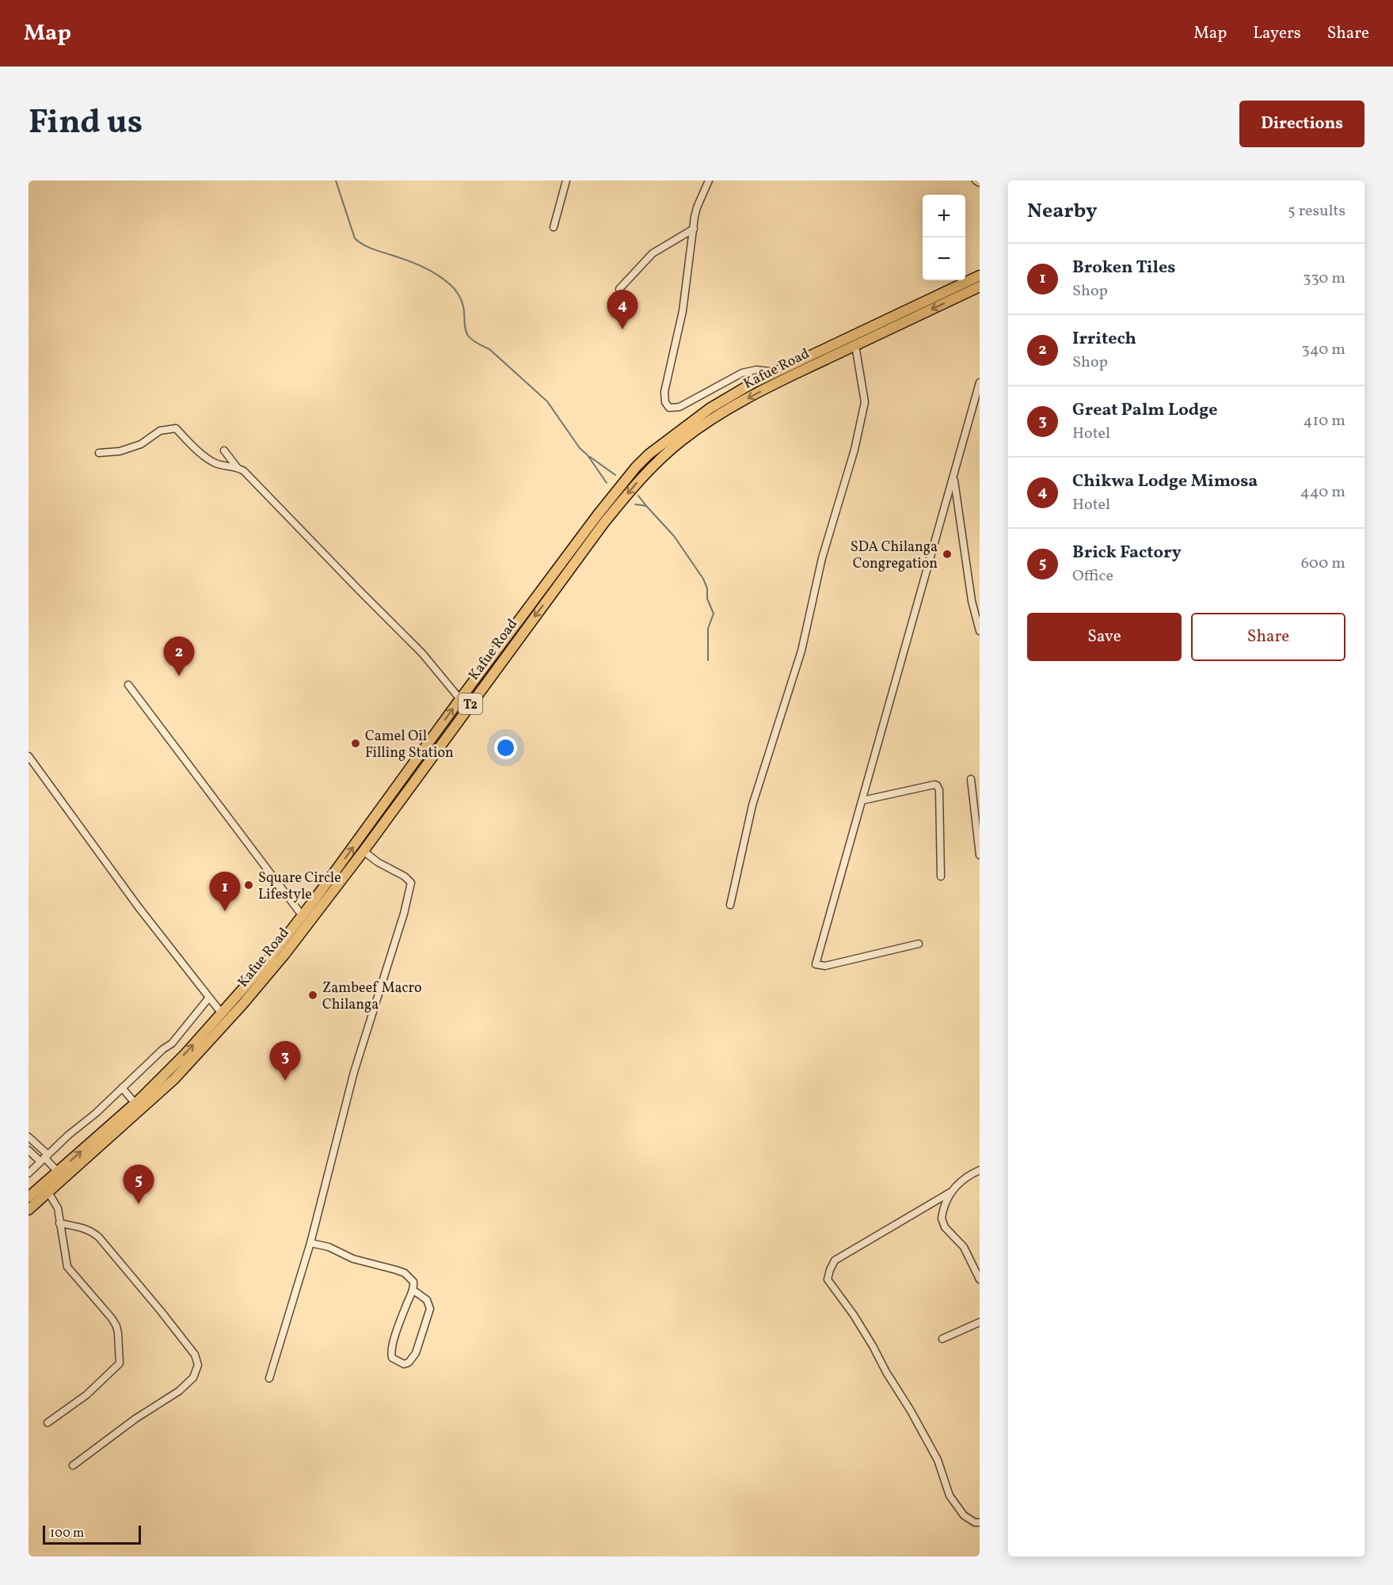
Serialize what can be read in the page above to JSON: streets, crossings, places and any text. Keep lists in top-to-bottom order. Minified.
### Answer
{"streets":{"highway":["Kafue Road","T2"]},"places":["SDA Chilanga Congregation","Camel Oil Filling Station","Square Circle Lifestyle","Zambeef Macro Chilanga"],"scale_bar":"100 m","page":{"header":"Map","nav":["Map","Layers","Share"],"title":"Find us","buttons":["Directions",["Save","Share"]],"heading":["Nearby","5 results"],"map_buttons":["+","−"],"list":[{"mark":"1","name":"Broken Tiles","note":"Shop","value":"330 m"},{"mark":"2","name":"Irritech","note":"Shop","value":"340 m"},{"mark":"3","name":"Great Palm Lodge","note":"Hotel","value":"410 m"},{"mark":"4","name":"Chikwa Lodge Mimosa","note":"Hotel","value":"440 m"},{"mark":"5","name":"Brick Factory","note":"Office","value":"600 m"}],"pins":["4","2","1","3","5"],"scale":"100 m"}}
